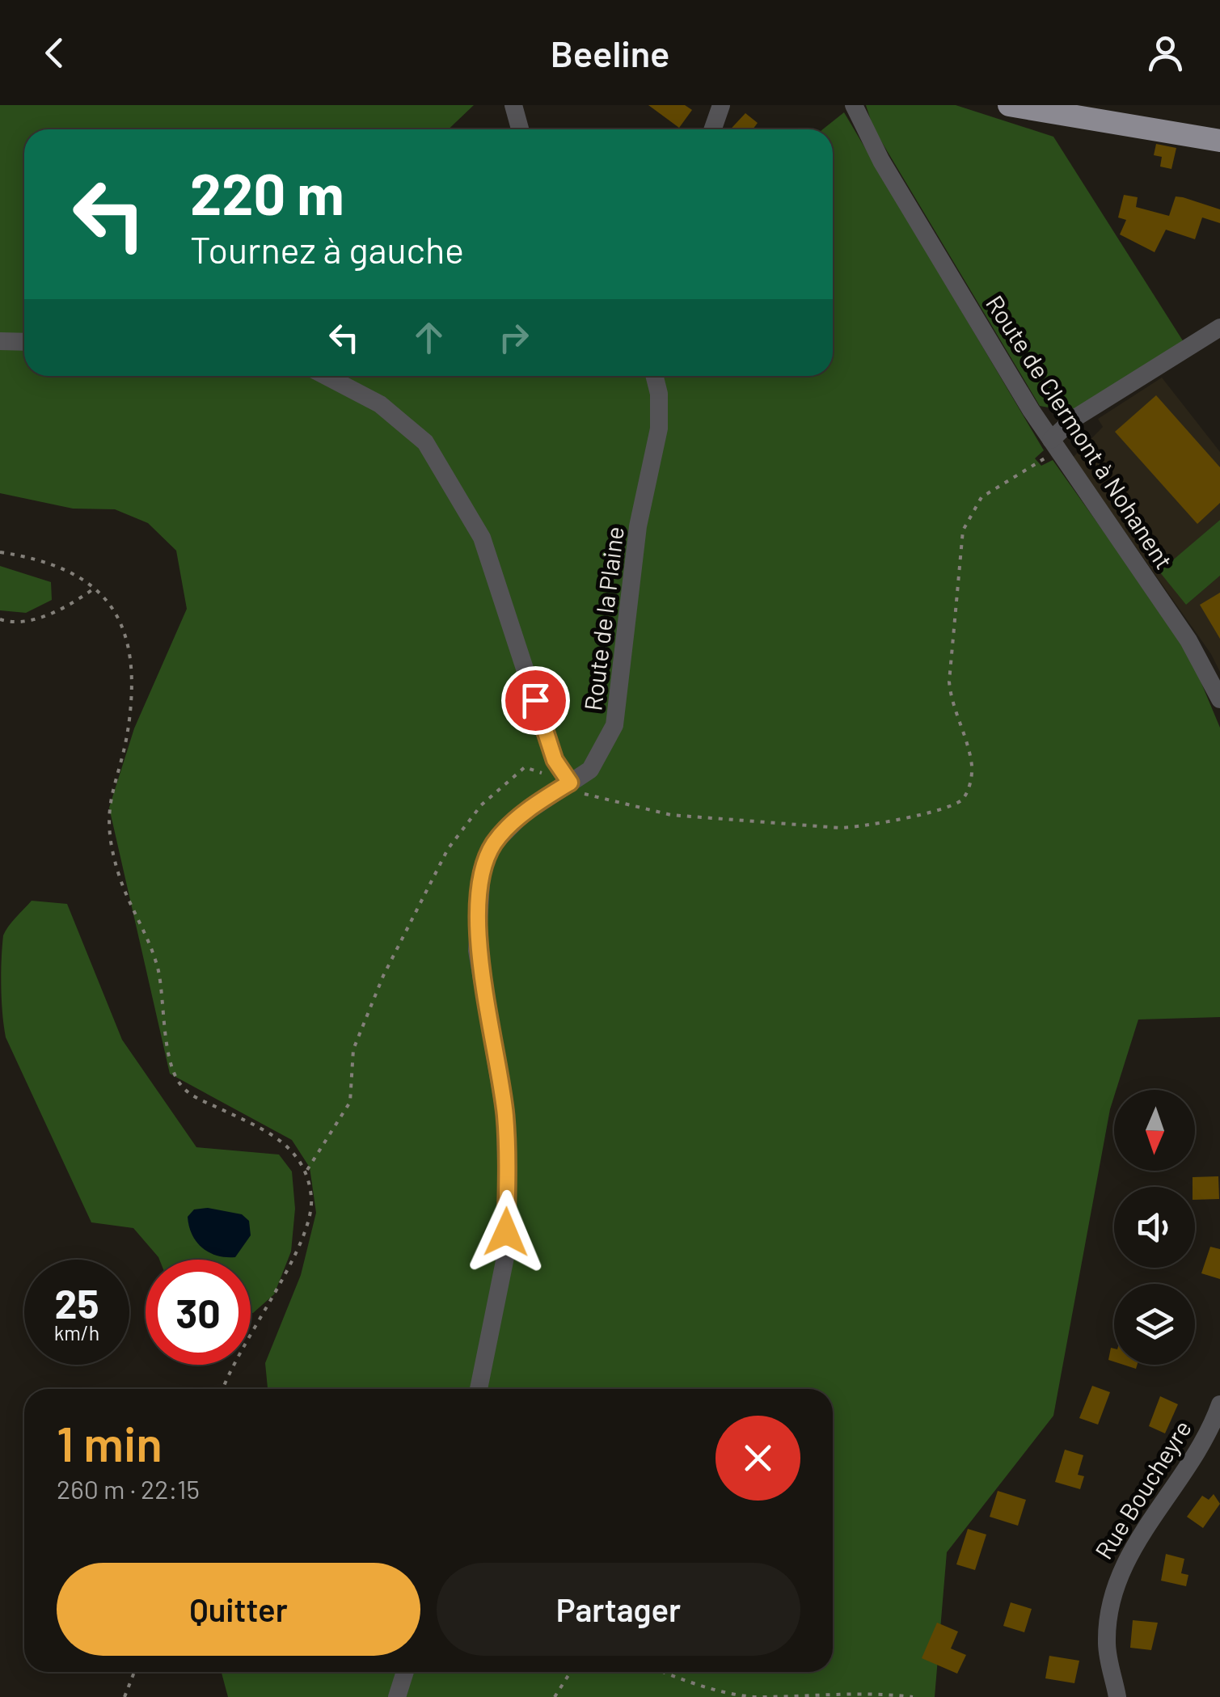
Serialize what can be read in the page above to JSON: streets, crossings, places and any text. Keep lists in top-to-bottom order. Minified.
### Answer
{"streets":{"street":["Route de Clermont à Nohanent","Route de la Plaine","Rue Boucheyre"]},"north":"bottom","page":{"header":"Beeline","turn":["220 m","Tournez à gauche"],"speed":"25 km/h","limit":"30","heading":["1 min","260 m · 22:15"],"buttons":["Quitter","Partager"]}}
